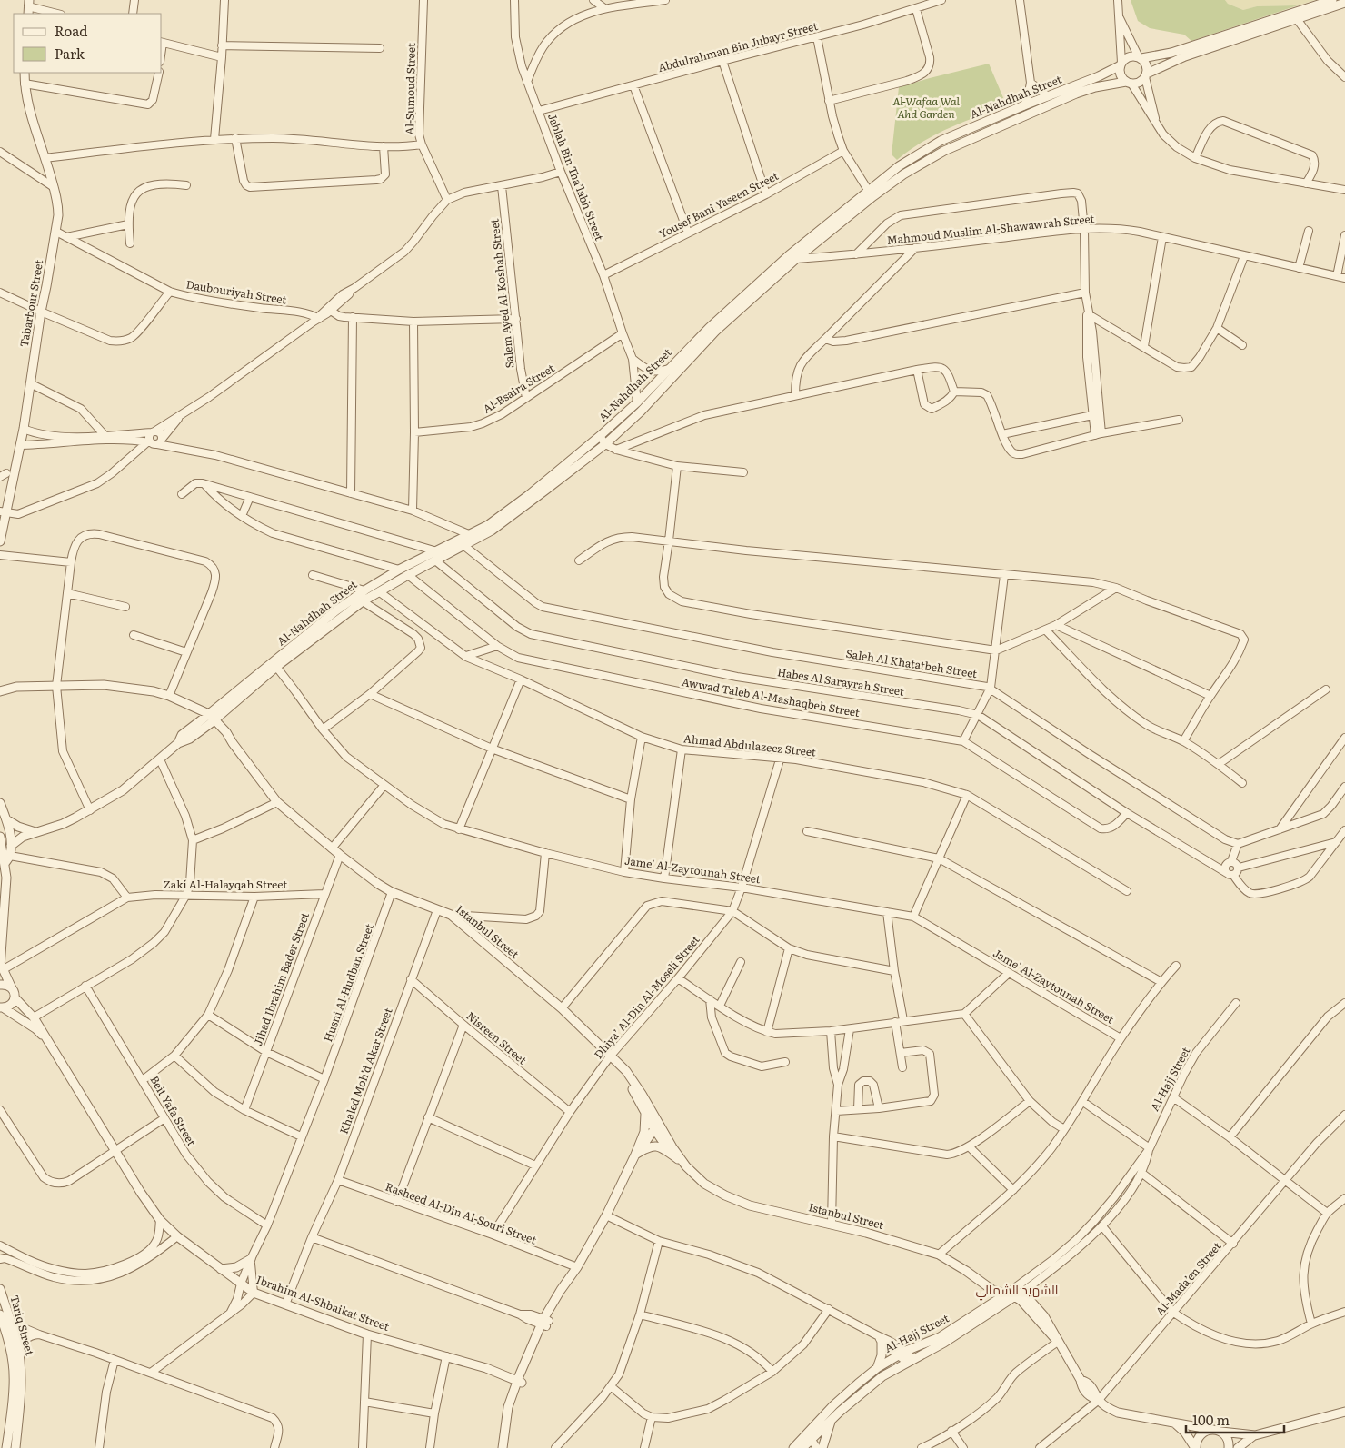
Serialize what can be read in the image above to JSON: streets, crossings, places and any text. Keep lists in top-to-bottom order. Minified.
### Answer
{"streets":{"street":["Abdulrahman Bin Jubayr Street","Al-Sumoud Street","Al-Nahdhah Street","Jablah Bin Tha’labh Street","Yousef Bani Yaseen Street","Mahmoud Muslim Al-Shawawrah Street","Daubouriyah Street","Salem Ayed Al-Koshah Street","Tabarbour Street","Al-Bsaira Street","Saleh Al Khatatbeh Street","Habes Al Sarayrah Street","Awwad Taleb Al-Mashaqbeh Street","Ahmad Abdulazeez Street","Jame' Al-Zaytounah Street","Zaki Al-Halayqah Street","Istanbul Street","Jihad Ibrahim Bader Street","Husni Al-Hudban Street","Dhiya’ Al-Din Al-Moseli Street","Nisreen Street","Khaled Moh’d Akar Street","Al-Hajj Street","Beit Yafa Street","Rasheed Al-Din Al-Souri Street","Al-Mada’en Street","Ibrahim Al-Shbaikat Street","Tariq Street"]},"crossings":[["Abdulrahman Bin Jubayr Street","Jablah Bin Tha’labh Street"],["Al-Nahdhah Street","Jablah Bin Tha’labh Street"],["Al-Nahdhah Street","Mahmoud Muslim Al-Shawawrah Street"],["Al-Nahdhah Street","Saleh Al Khatatbeh Street"],["Al-Nahdhah Street","Habes Al Sarayrah Street"],["Al-Nahdhah Street","Awwad Taleb Al-Mashaqbeh Street"],["Al-Nahdhah Street","Ahmad Abdulazeez Street"],["Al-Nahdhah Street","Jame' Al-Zaytounah Street"],["Al-Nahdhah Street","Istanbul Street"],["Jablah Bin Tha’labh Street","Yousef Bani Yaseen Street"],["Jablah Bin Tha’labh Street","Al-Bsaira Street"],["Daubouriyah Street","Tabarbour Street"],["Salem Ayed Al-Koshah Street","Al-Bsaira Street"],["Habes Al Sarayrah Street","Awwad Taleb Al-Mashaqbeh Street"],["Ahmad Abdulazeez Street","Dhiya’ Al-Din Al-Moseli Street"],["Jame' Al-Zaytounah Street","Dhiya’ Al-Din Al-Moseli Street"],["Zaki Al-Halayqah Street","Jihad Ibrahim Bader Street"],["Istanbul Street","Jihad Ibrahim Bader Street"],["Istanbul Street","Husni Al-Hudban Street"],["Istanbul Street","Dhiya’ Al-Din Al-Moseli Street"],["Istanbul Street","Khaled Moh’d Akar Street"],["Istanbul Street","Al-Hajj Street"],["Istanbul Street","Al-Mada’en Street"],["Husni Al-Hudban Street","Beit Yafa Street"],["Husni Al-Hudban Street","Ibrahim Al-Shbaikat Street"],["Dhiya’ Al-Din Al-Moseli Street","Nisreen Street"],["Dhiya’ Al-Din Al-Moseli Street","Rasheed Al-Din Al-Souri Street"],["Nisreen Street","Khaled Moh’d Akar Street"],["Khaled Moh’d Akar Street","Rasheed Al-Din Al-Souri Street"],["Khaled Moh’d Akar Street","Ibrahim Al-Shbaikat Street"]],"districts":["الشهيد الشمالي"],"parks":["Al-Wafaa Wal Ahd Garden"],"legend":["Road","Park"],"scale_bar":"100 m"}
